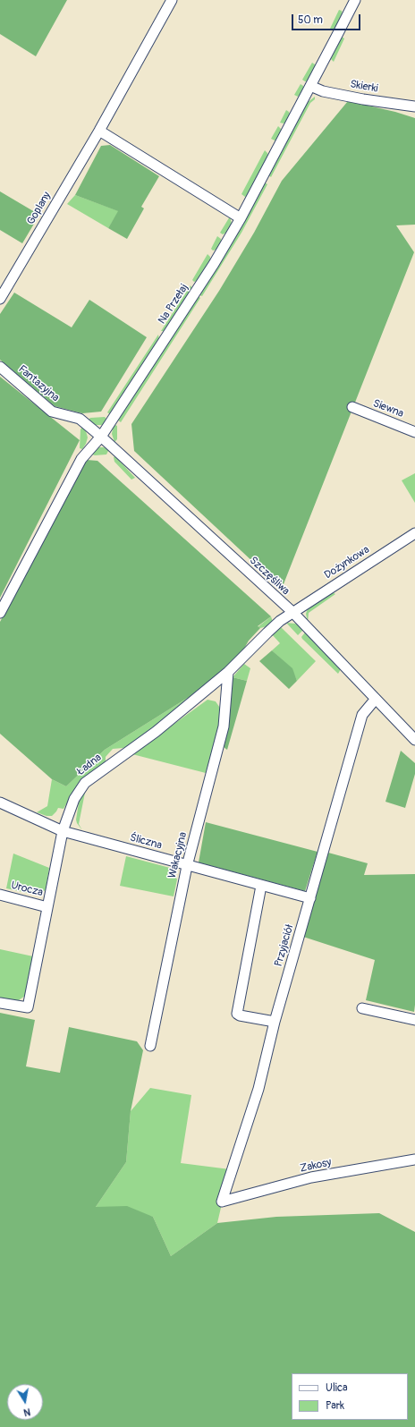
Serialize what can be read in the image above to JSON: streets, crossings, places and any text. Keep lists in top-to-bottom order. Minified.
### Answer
{"streets":{"street":["Skierki","Goplany","Na Przełaj","Fantazyjna","Siewna","Dożynkowa","Szczęśliwa","Ładna","Śliczna","Wakacyjna","Urocza","Przyjaciół","Zakosy"]},"crossings":[["Skierki","Na Przełaj"],["Na Przełaj","Fantazyjna"],["Na Przełaj","Szczęśliwa"],["Fantazyjna","Szczęśliwa"],["Dożynkowa","Szczęśliwa"],["Dożynkowa","Ładna"],["Szczęśliwa","Ładna"],["Szczęśliwa","Przyjaciół"],["Ładna","Śliczna"],["Ładna","Wakacyjna"],["Ładna","Urocza"],["Śliczna","Wakacyjna"],["Śliczna","Przyjaciół"],["Przyjaciół","Zakosy"]],"legend":["Ulica","Park"],"scale_bar":"50 m","north":"bottom"}
